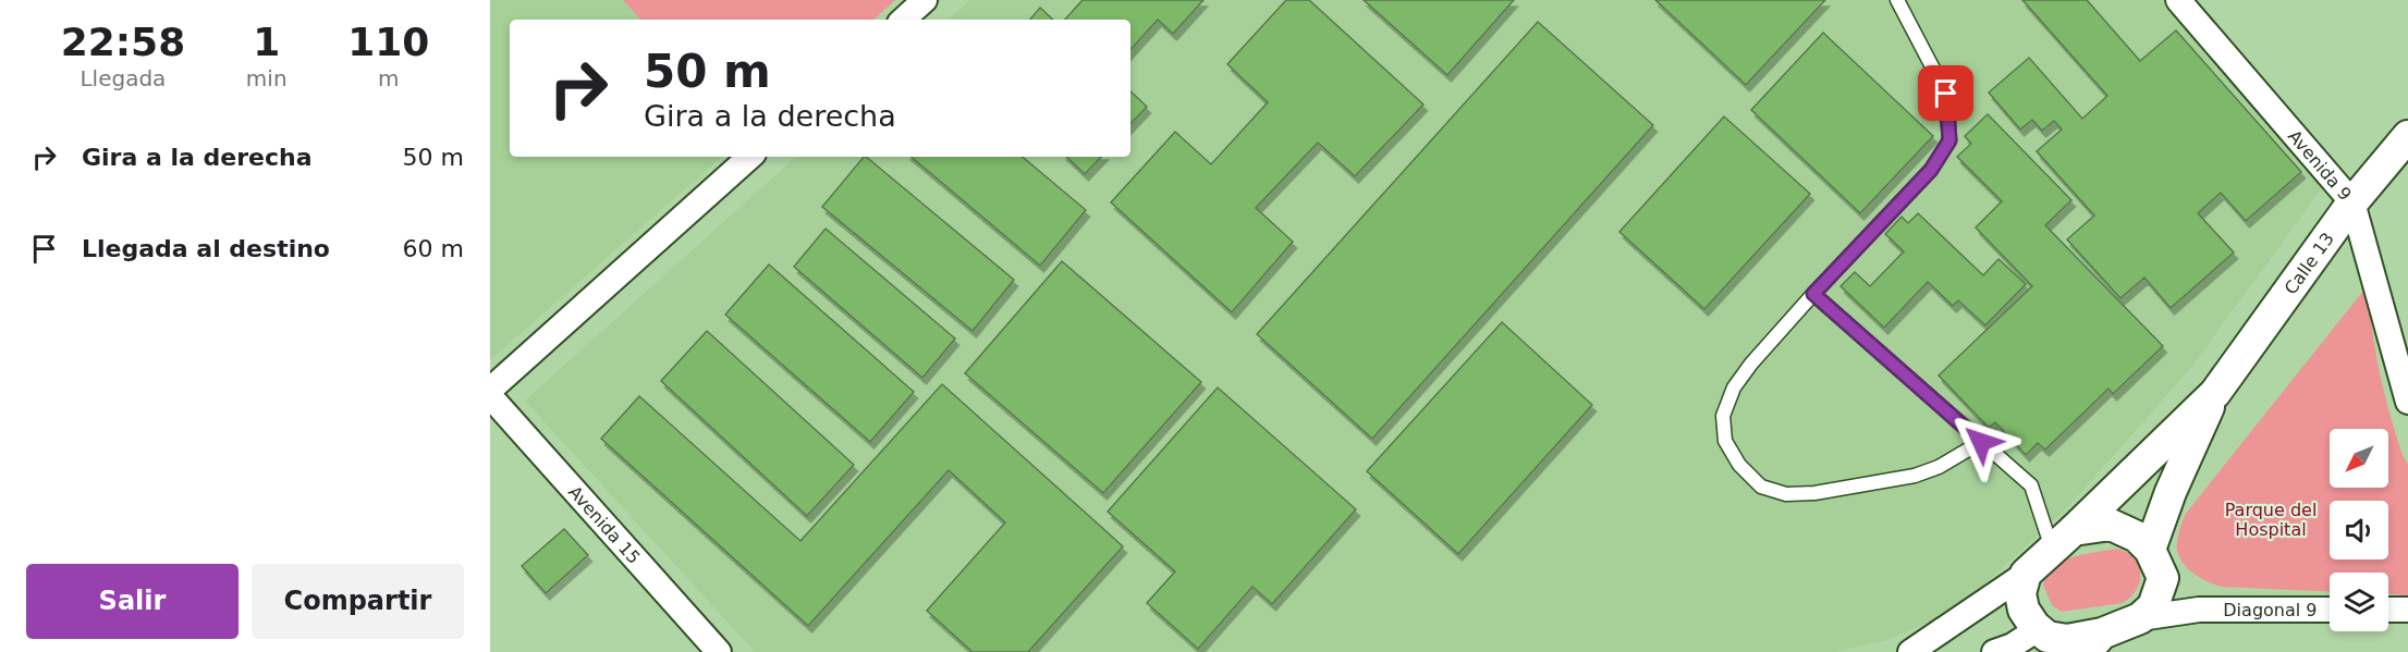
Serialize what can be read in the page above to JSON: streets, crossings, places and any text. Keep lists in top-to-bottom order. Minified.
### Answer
{"streets":{"street":["Avenida 9","Calle 13","Avenida 15","Diagonal 9"]},"crossings":[["Avenida 9","Calle 13"],["Calle 13","Diagonal 9"]],"parks":["Parque del Hospital"],"north":"bottom left","page":{"eta":["22:58","Llegada","1","min","110","m"],"turn":["50 m","Gira a la derecha"],"list":[{"name":"Gira a la derecha","value":"50 m"},{"name":"Llegada al destino","value":"60 m"}],"buttons":["Salir","Compartir"]}}
